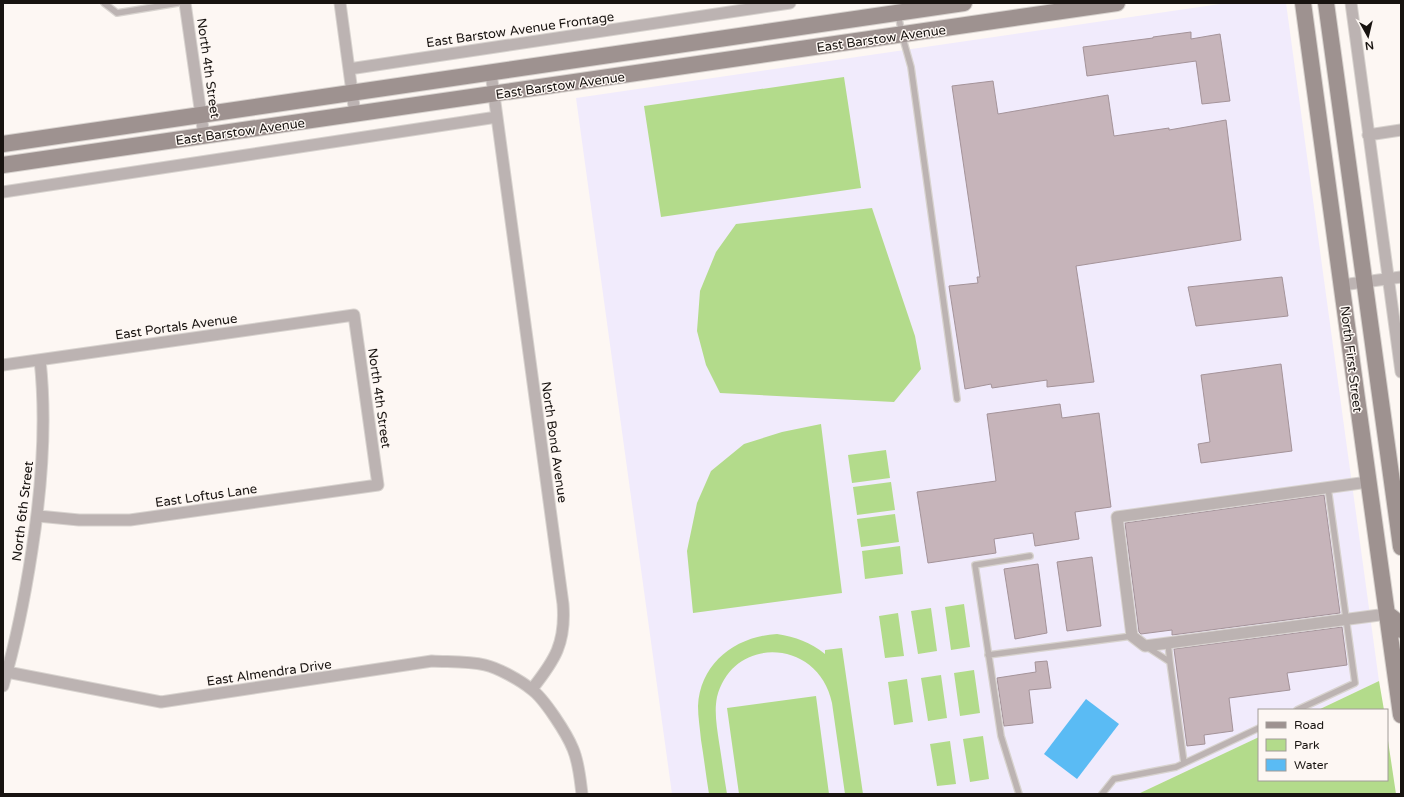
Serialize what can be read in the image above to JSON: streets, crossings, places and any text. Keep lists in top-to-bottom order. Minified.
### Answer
{"streets":{"main road":["East Barstow Avenue","North First Street"],"street":["East Barstow Avenue Frontage","North 4th Street","East Portals Avenue","North Bond Avenue","East Loftus Lane","North 6th Street","East Almendra Drive"]},"crossings":[["East Barstow Avenue","North 4th Street"],["East Barstow Avenue","North Bond Avenue"],["North 4th Street","East Portals Avenue"],["North 4th Street","East Loftus Lane"],["East Portals Avenue","North 6th Street"],["North Bond Avenue","East Almendra Drive"],["East Loftus Lane","North 6th Street"],["North 6th Street","East Almendra Drive"]],"legend":["Road","Park","Water"],"north":"bottom"}
